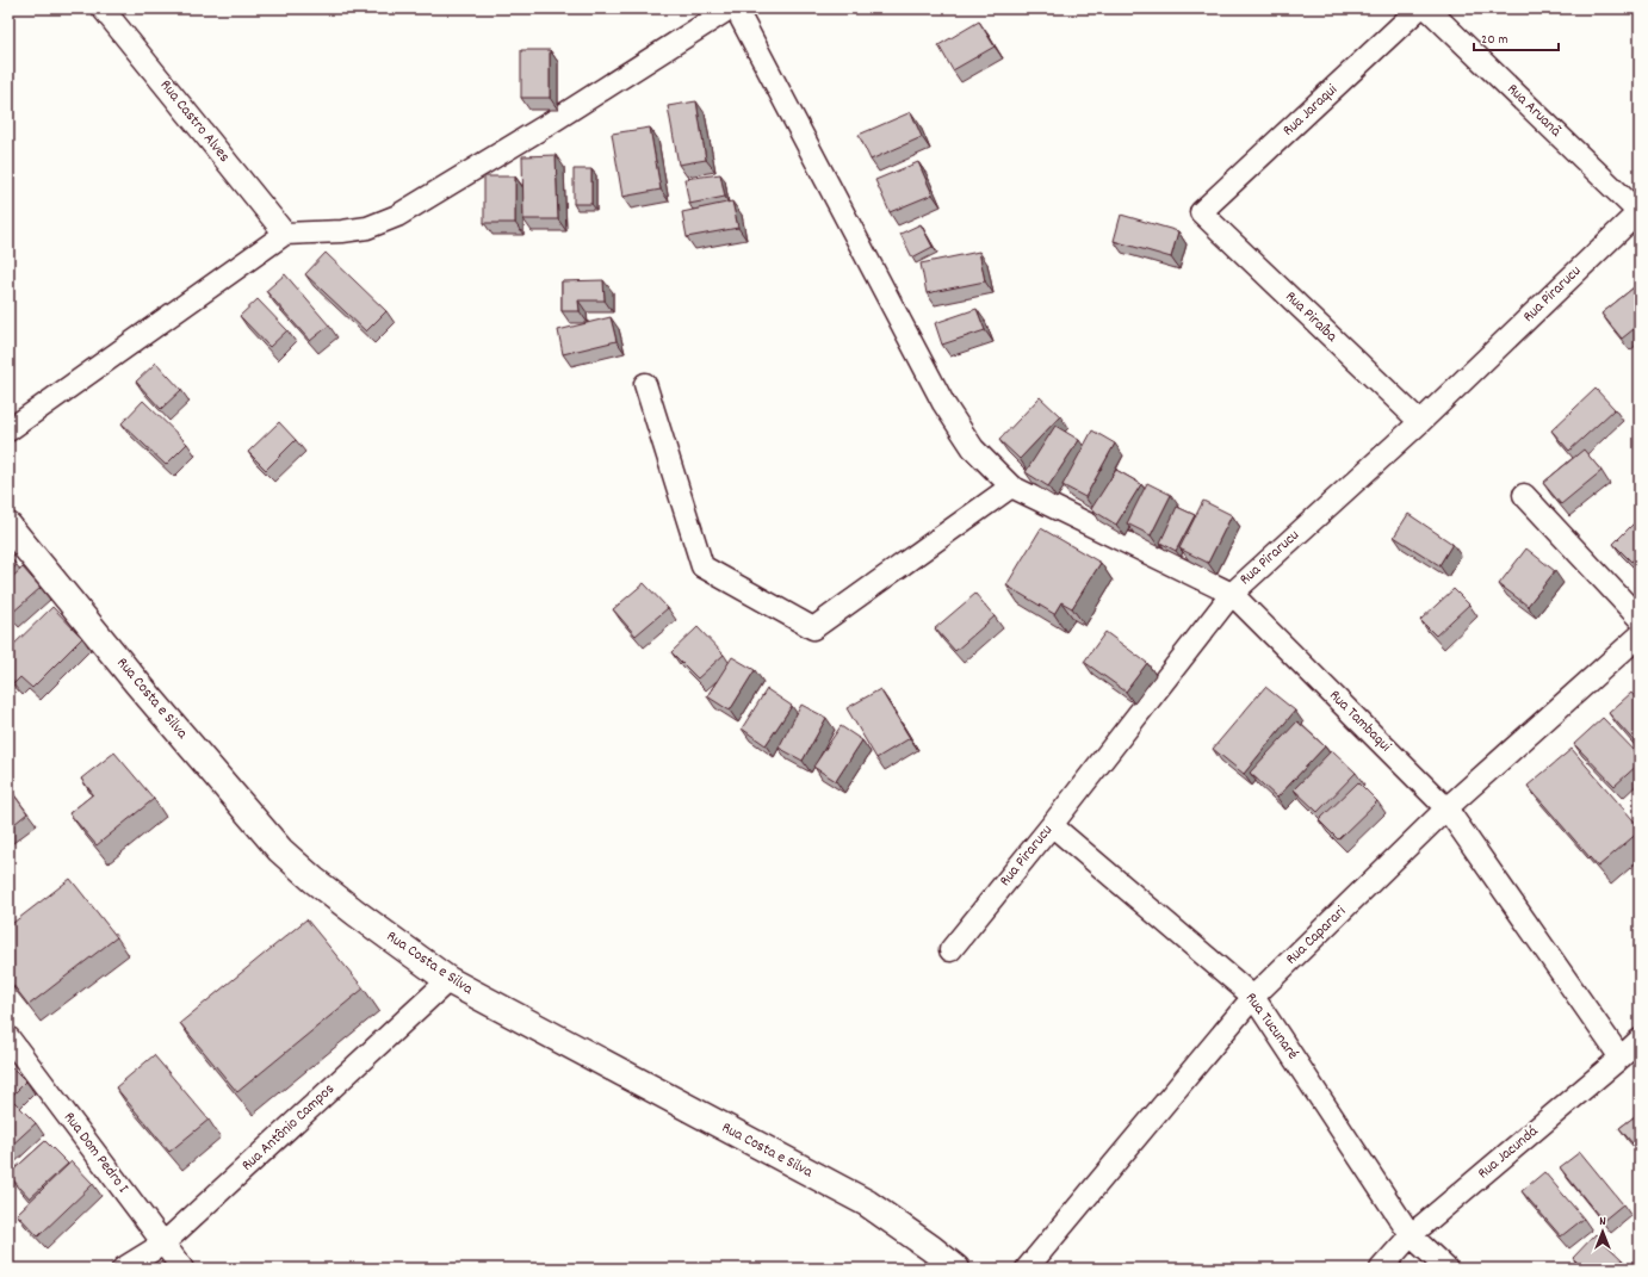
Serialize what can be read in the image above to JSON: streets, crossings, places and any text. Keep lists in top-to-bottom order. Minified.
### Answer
{"streets":{"street":["Rua Jaraqui","Rua Aruanã","Rua Castro Alves","Rua Pirarucu","Rua Piraíba","Rua Costa e Silva","Rua Tambaqui","Rua Caparari","Rua Tucunaré","Rua Antônio Campos","Rua Dom Pedro I","Rua Jacundá"]},"crossings":[["Rua Jaraqui","Rua Piraíba"],["Rua Aruanã","Rua Pirarucu"],["Rua Pirarucu","Rua Piraíba"],["Rua Pirarucu","Rua Tambaqui"],["Rua Pirarucu","Rua Tucunaré"],["Rua Costa e Silva","Rua Antônio Campos"],["Rua Tambaqui","Rua Caparari"],["Rua Tambaqui","Rua Jacundá"],["Rua Caparari","Rua Tucunaré"],["Rua Tucunaré","Rua Jacundá"],["Rua Antônio Campos","Rua Dom Pedro I"]],"scale_bar":"20 m","north":"top"}
